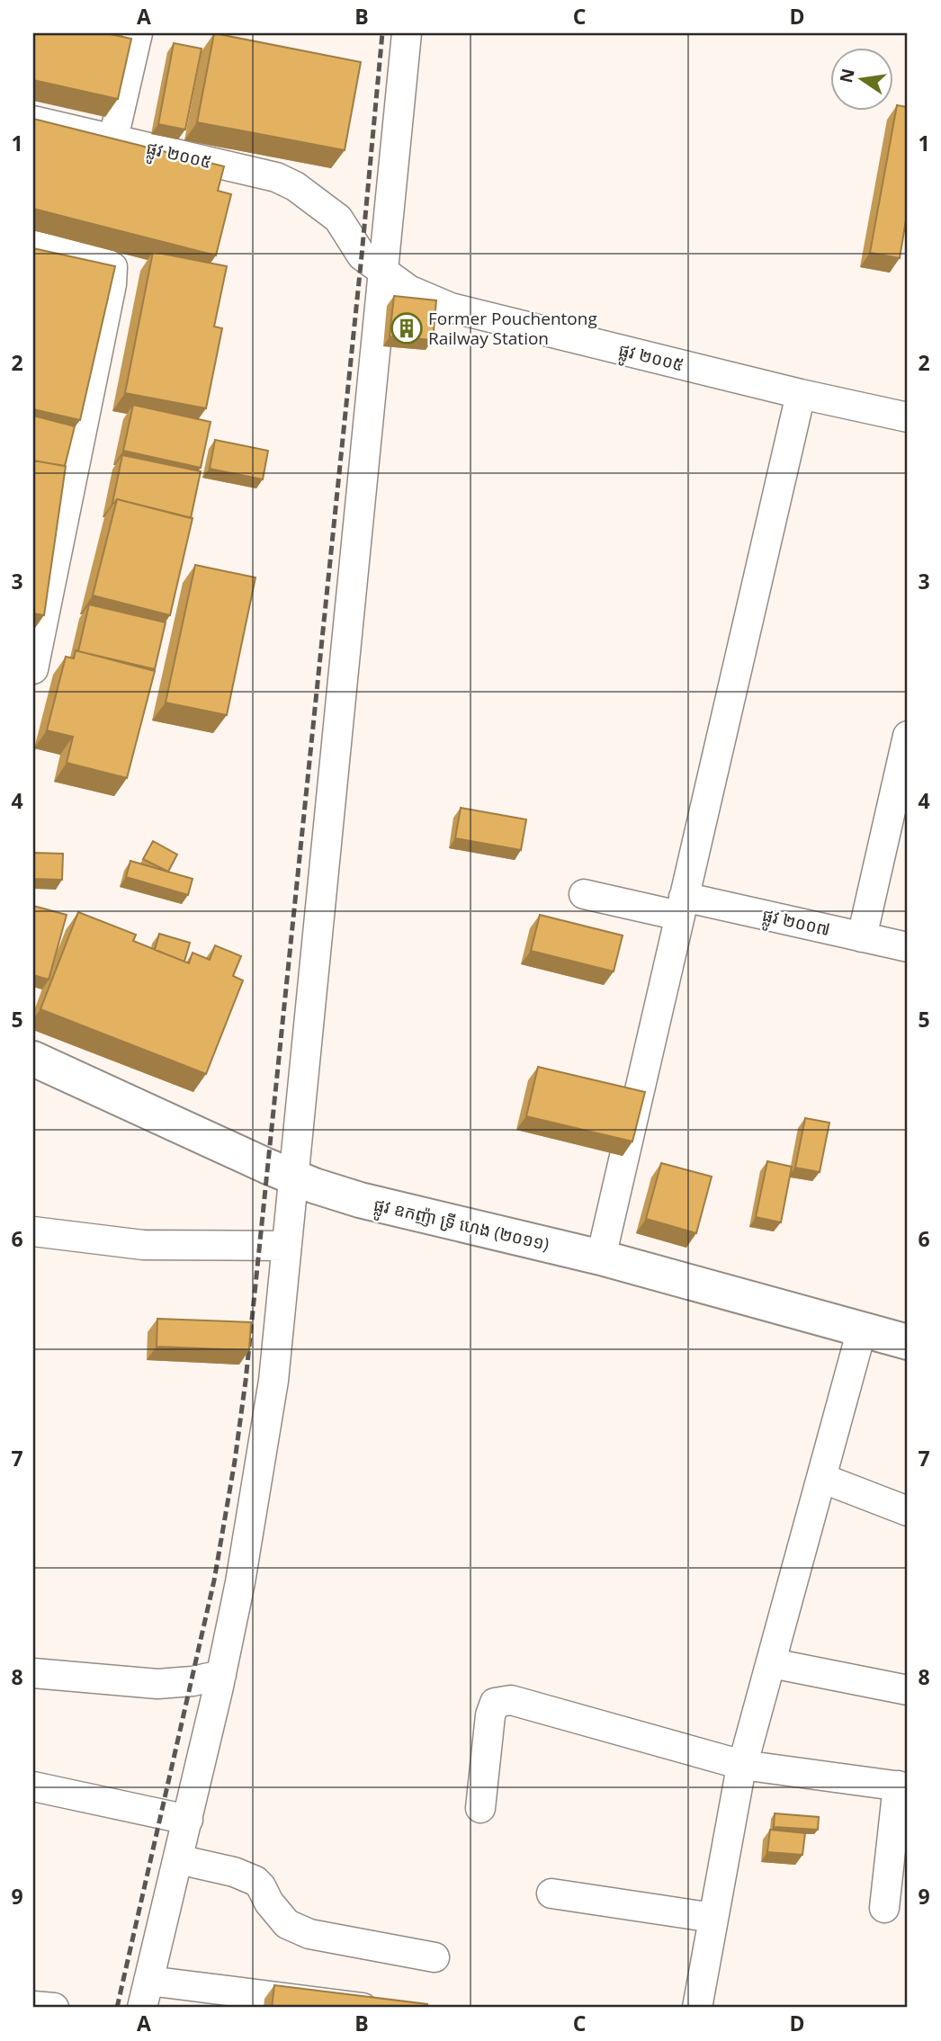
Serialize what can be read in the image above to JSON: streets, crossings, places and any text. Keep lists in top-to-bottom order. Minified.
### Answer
{"streets":{"main road":["ផ្លូវ ឧកញ៉ា ទ្រី ហេង (២០១១)"],"street":["ផ្លូវ ២០០៥","ផ្លូវ ២០០៧"]},"places":{"building":["Former Pouchentong Railway Station"]},"north":"left","grid":{"columns":["A","B","C","D"],"rows":["1","2","3","4","5","6","7","8","9"]}}
